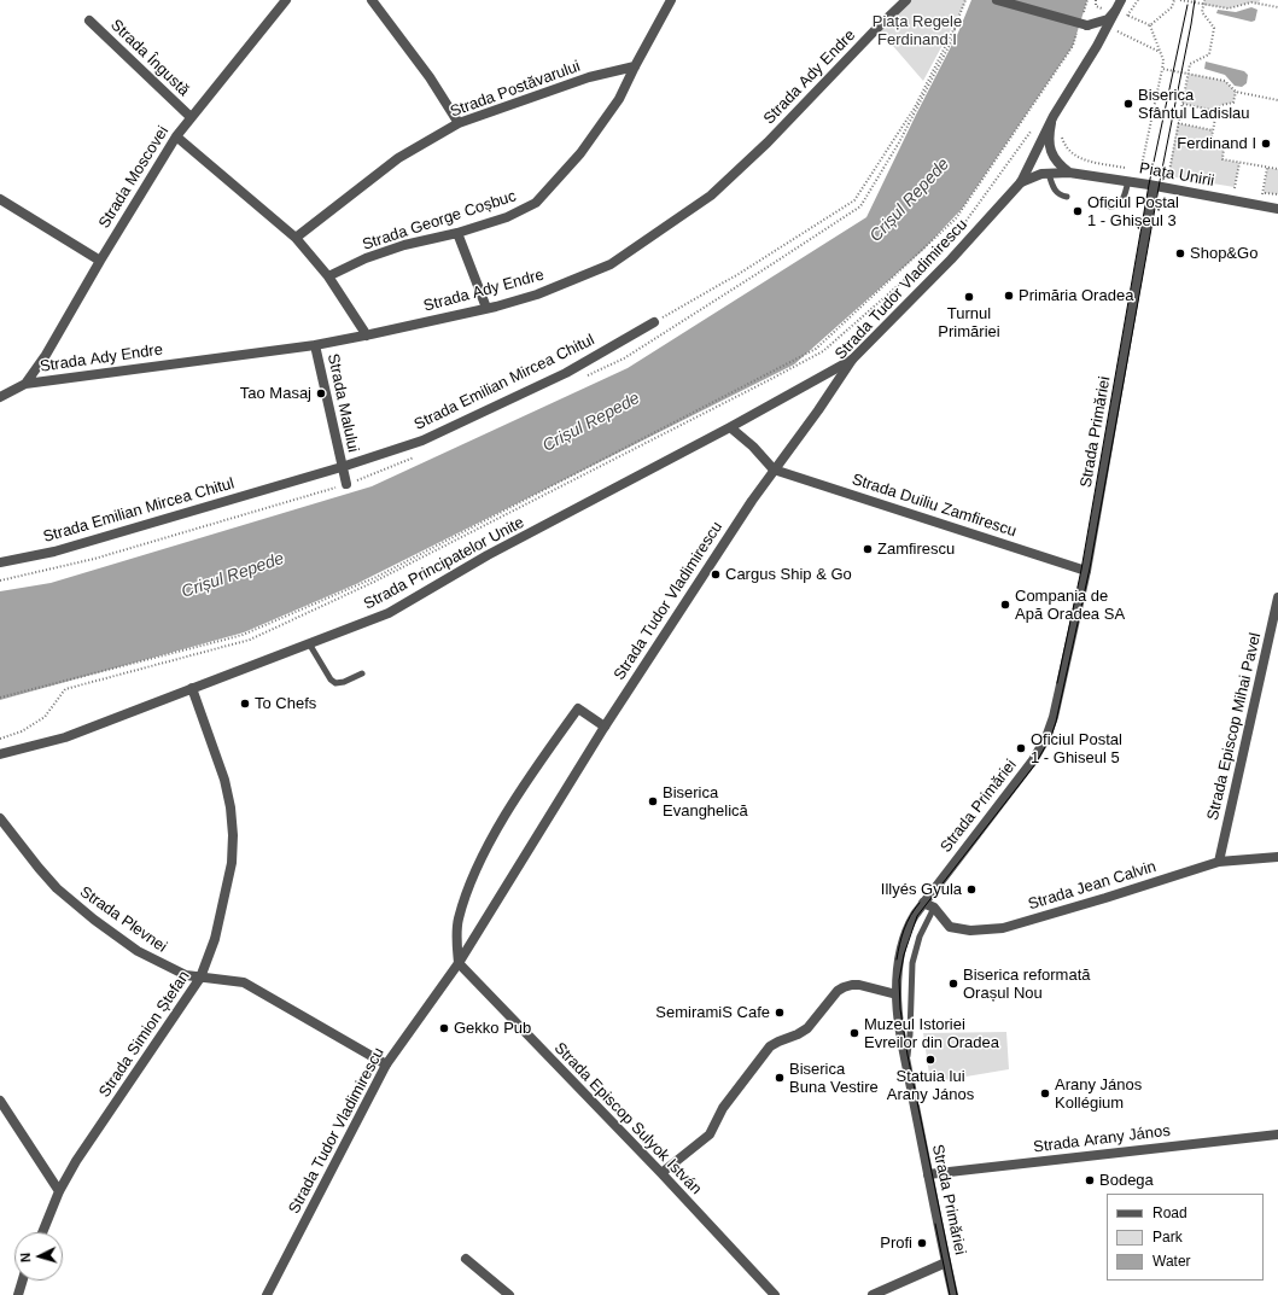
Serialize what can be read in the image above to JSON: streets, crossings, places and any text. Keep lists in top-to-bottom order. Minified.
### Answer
{"streets":{"street":["Strada Îngustă","Strada Ady Endre","Strada Postăvarului","Piața Unirii","Strada Moscovei","Strada George Coșbuc","Strada Tudor Vladimirescu","Strada Emilian Mircea Chitul","Strada Malului","Strada Primăriei","Strada Duiliu Zamfirescu","Strada Principatelor Unite","Strada Episcop Mihai Pavel","Strada Jean Calvin","Strada Plevnei","Strada Simion Ștefan","Strada Episcop Sulyok István","Strada Arany János"]},"crossings":[["Strada Îngustă","Strada Moscovei"],["Strada Ady Endre","Strada Moscovei"],["Strada Ady Endre","Strada Malului"],["Strada Postăvarului","Strada George Coșbuc"],["Piața Unirii","Strada Tudor Vladimirescu"],["Piața Unirii","Strada Primăriei"],["Strada Tudor Vladimirescu","Strada Duiliu Zamfirescu"],["Strada Tudor Vladimirescu","Strada Principatelor Unite"],["Strada Tudor Vladimirescu","Strada Plevnei"],["Strada Tudor Vladimirescu","Strada Episcop Sulyok István"],["Strada Emilian Mircea Chitul","Strada Malului"],["Strada Primăriei","Strada Duiliu Zamfirescu"],["Strada Primăriei","Strada Jean Calvin"],["Strada Primăriei","Strada Arany János"],["Strada Principatelor Unite","Strada Simion Ștefan"],["Strada Episcop Mihai Pavel","Strada Jean Calvin"],["Strada Plevnei","Strada Simion Ștefan"]],"water":["Crișul Repede"],"parks":["Piața Regele Ferdinand I"],"places":["Biserica Sfântul Ladislau","Ferdinand I","Oficiul Poștal 1 - Ghișeul 3","Shop&Go","Primăria Oradea","Turnul Primăriei","Tao Masaj","Zamfirescu","Cargus Ship & Go","Compania de Apă Oradea SA","To Chefs","Oficiul Postal 1 - Ghiseul 5","Biserica Evanghelică","Illyés Gyula","Biserica reformată Orașul Nou","SemiramiS Cafe","Gekko Pub","Muzeul Istoriei Evreilor din Oradea","Statuia lui Arany János","Biserica Buna Vestire","Arany János Kollégium","Bodega","Profi"],"legend":["Road","Park","Water"],"north":"left"}
